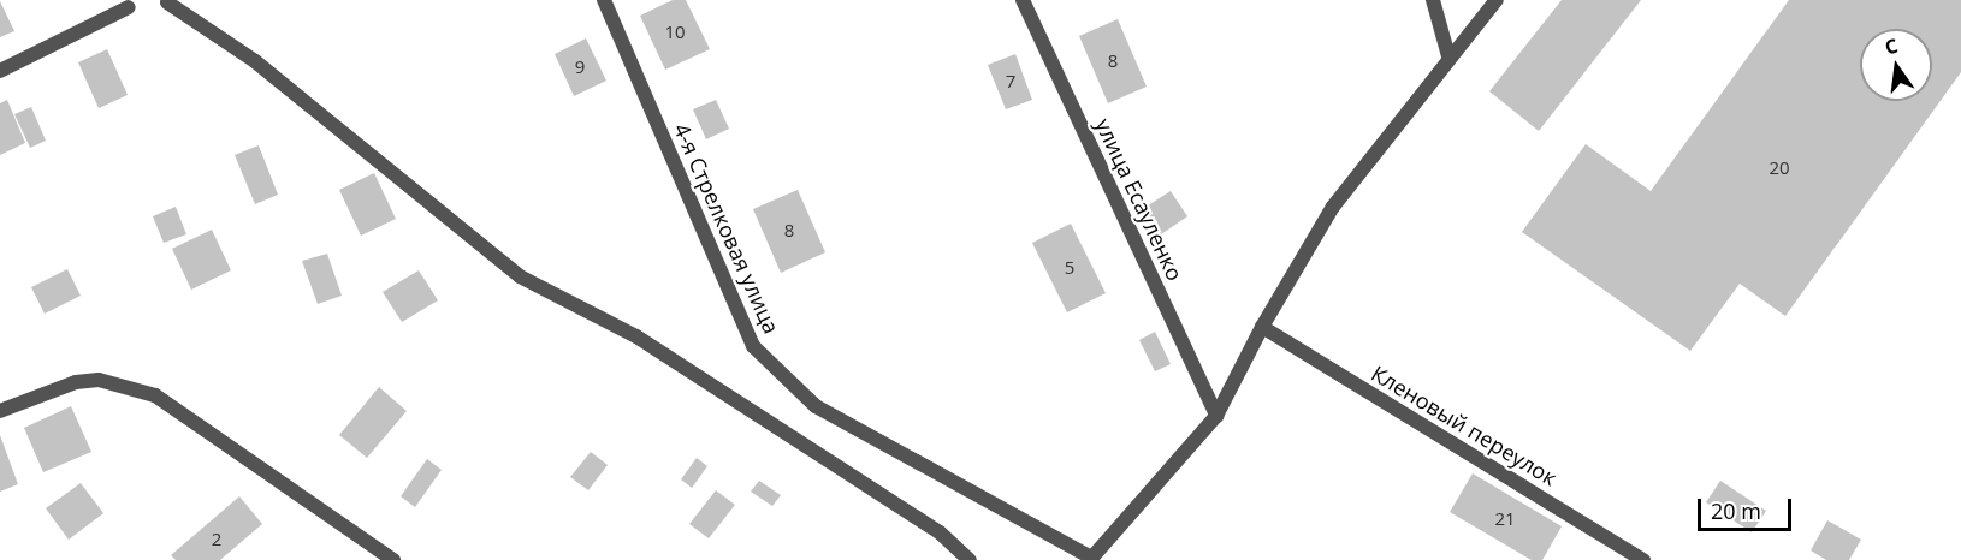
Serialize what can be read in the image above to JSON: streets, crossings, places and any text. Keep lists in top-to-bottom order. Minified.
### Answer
{"streets":{"street":["улица Есауленко","4-я Стрелковая улица","Кленовый переулок"]},"house_numbers":["10","8","9","7","20","8","5","21","2"],"scale_bar":"20 m","north":"top"}
